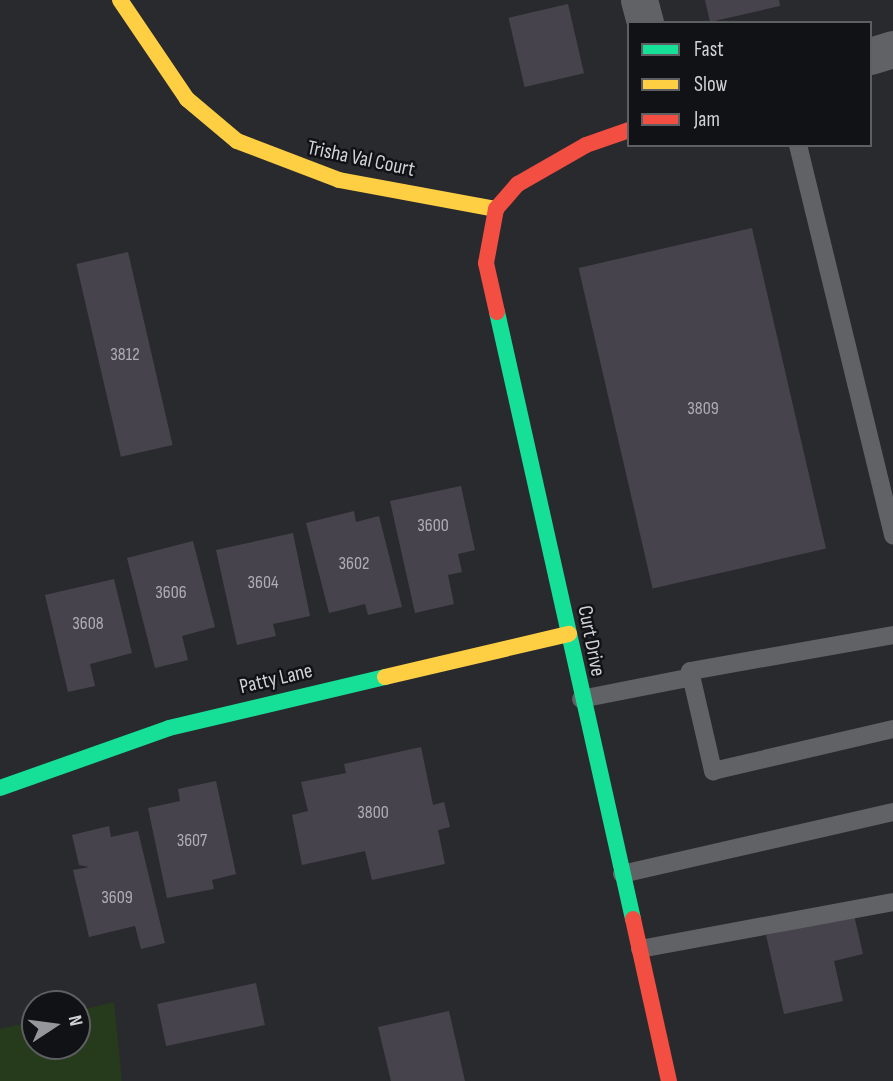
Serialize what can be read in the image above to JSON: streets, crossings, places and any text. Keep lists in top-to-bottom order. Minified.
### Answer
{"streets":{"street":["Trisha Val Court","Curt Drive","Patty Lane"]},"crossings":[["Trisha Val Court","Curt Drive"],["Curt Drive","Patty Lane"]],"house_numbers":["3812","3809","3600","3602","3604","3606","3608","3800","3607","3609"],"legend":["Fast","Slow","Jam"],"north":"right"}
